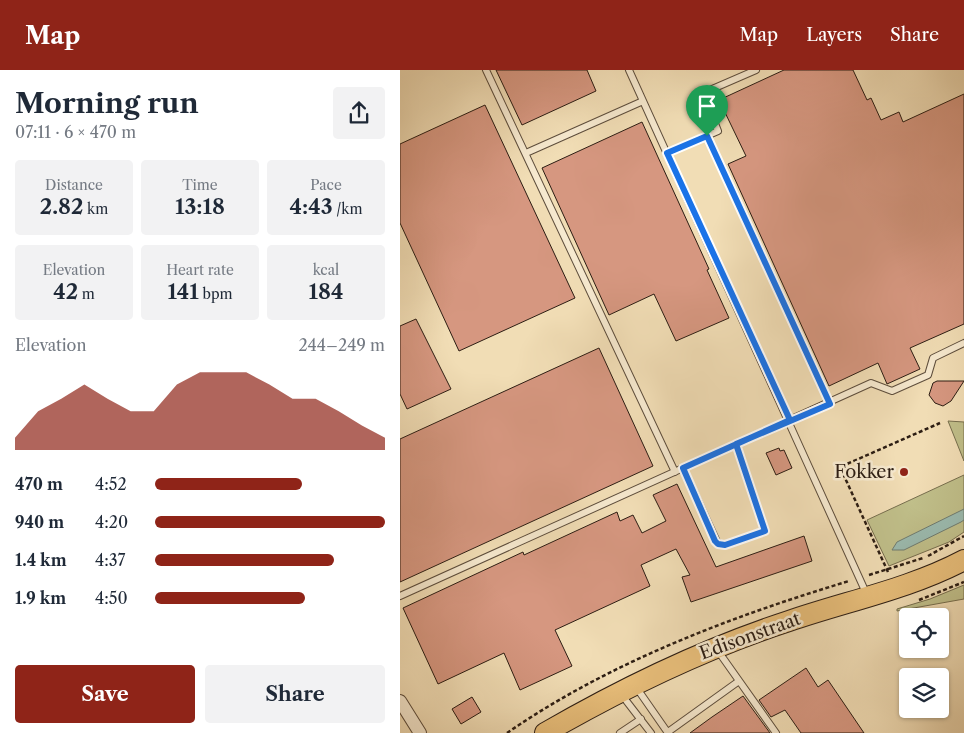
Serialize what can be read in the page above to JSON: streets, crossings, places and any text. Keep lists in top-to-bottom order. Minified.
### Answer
{"streets":{"main road":["Edisonstraat"]},"places":["Fokker"],"page":{"header":"Map","nav":["Map","Layers","Share"],"heading":["Morning run","07:11 · 6 × 470 m"],"stats":[["Distance","2.82 km"],["Time","13:18"],["Pace","4:43 /km"],["Elevation","42 m"],["Heart rate","141 bpm"],["kcal","184"]],"chart":["Elevation","244–249 m"],"list":[{"name":"470 m","note":"4:52"},{"name":"940 m","note":"4:20"},{"name":"1.4 km","note":"4:37"},{"name":"1.9 km","note":"4:50"}],"buttons":["Save","Share"]}}
